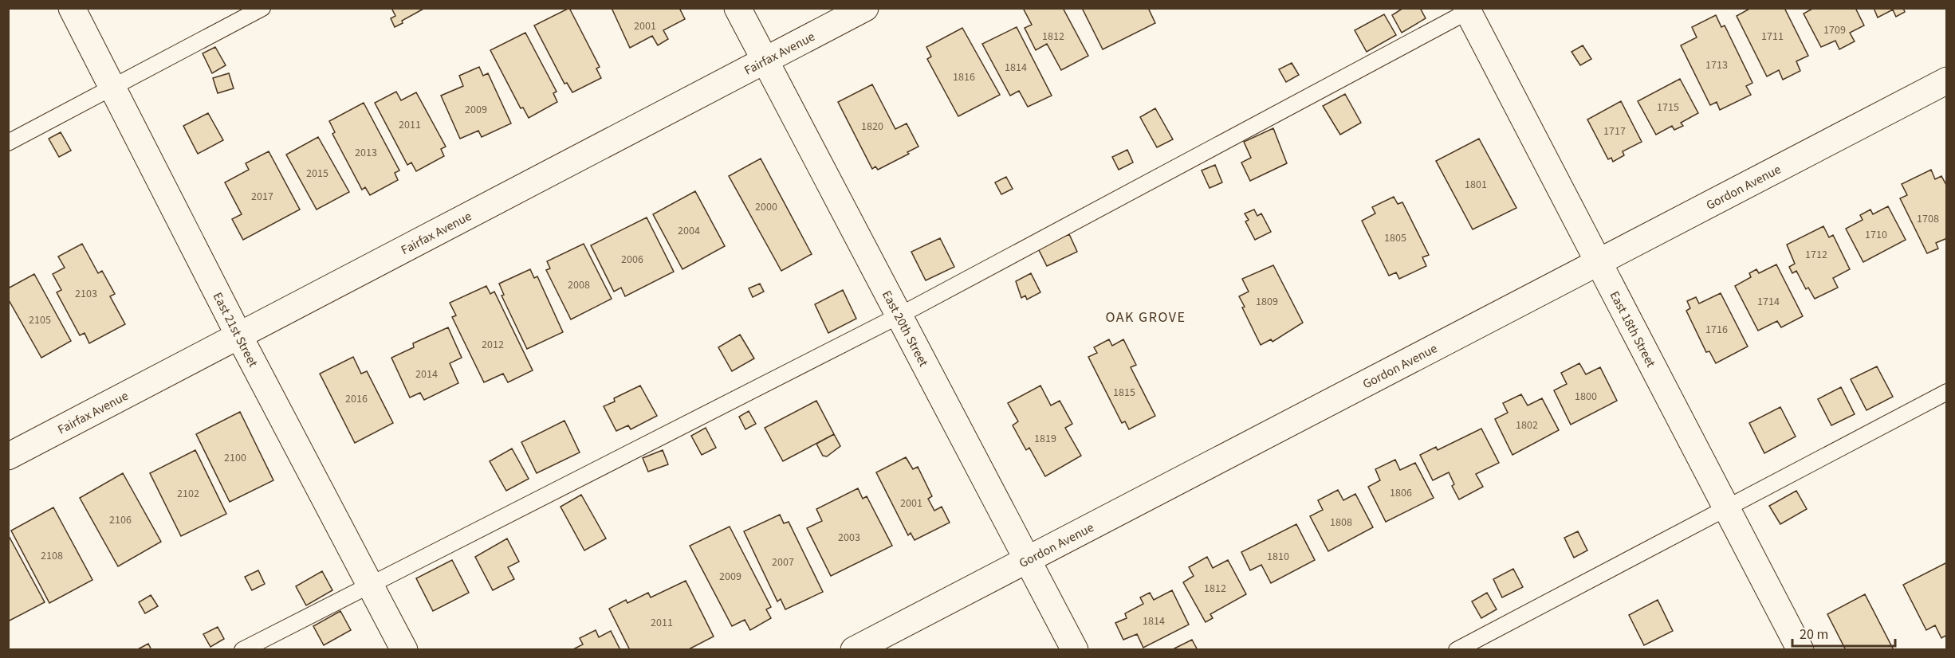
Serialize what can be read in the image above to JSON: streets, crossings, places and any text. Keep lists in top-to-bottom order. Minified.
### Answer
{"streets":{"street":["Fairfax Avenue","Gordon Avenue","East 20th Street","East 18th Street","East 21st Street"]},"crossings":[["Fairfax Avenue","East 20th Street"],["Fairfax Avenue","East 21st Street"],["Gordon Avenue","East 20th Street"],["Gordon Avenue","East 18th Street"]],"districts":["OAK GROVE"],"house_numbers":["2001","1709","1812","1711","1713","1814","1816","1715","2009","2011","1820","1717","2013","2015","1801","2017","2000","1708","2004","1710","1805","1712","2006","2008","2103","1809","1714","2105","1716","2012","2014","1815","1800","2016","1802","1819","2100","1806","2102","2001","2106","1808","2003","2108","1810","2007","2009","1812","1814","2011"],"scale_bar":"20 m"}
